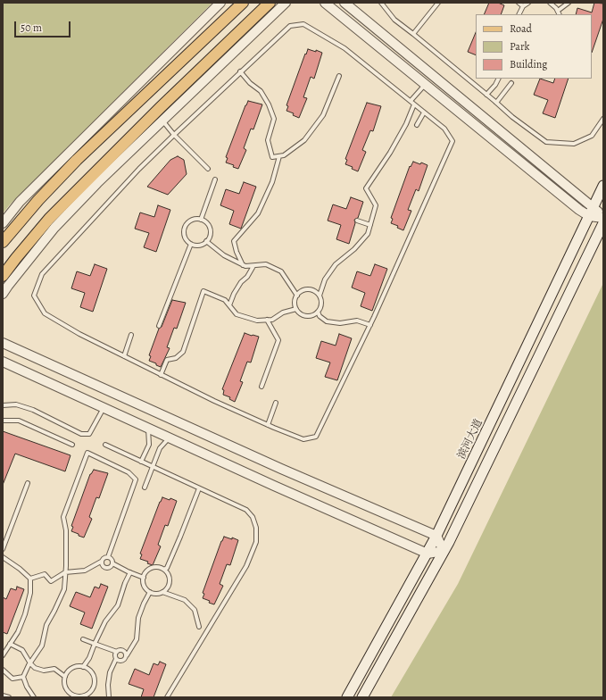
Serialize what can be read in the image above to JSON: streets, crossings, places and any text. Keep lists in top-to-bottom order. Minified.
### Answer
{"streets":{"main road":["滨河大道"]},"legend":["Road","Park","Building"],"scale_bar":"50 m"}
